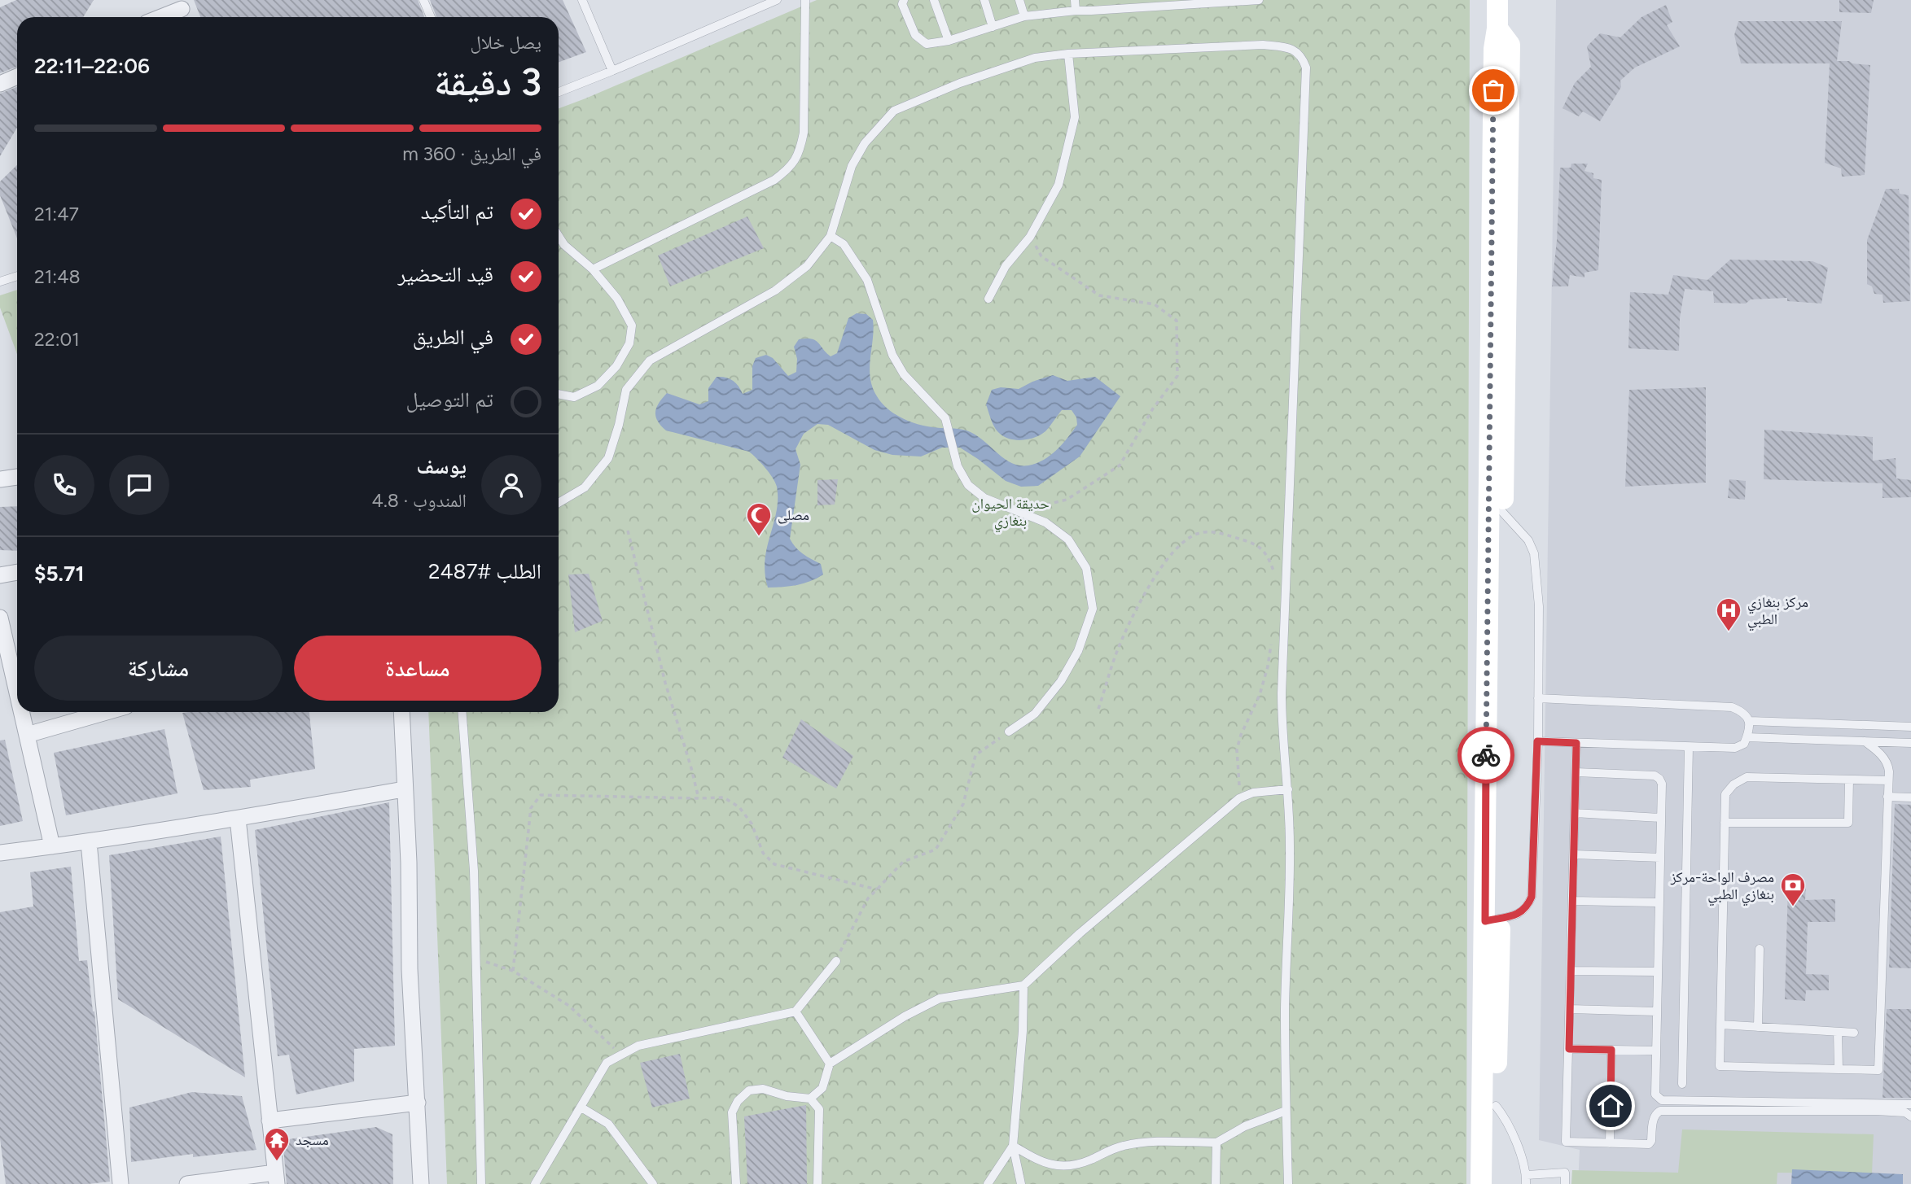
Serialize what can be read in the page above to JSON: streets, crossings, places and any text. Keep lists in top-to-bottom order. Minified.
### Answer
{"parks":["حديقة الحيوان بنغازي"],"places":{"mosque":["مصلى"],"hospital":["مركز بنغازي الطبي"],"bank":["مصرف الواحة-مركز بنغازي الطبي"],"temple":["مسجد"]},"page":{"heading":["3 دقيقة","يصل خلال","22:06–22:11"],"panel":["يوسف","المندوب · 4.8","الطلب #2487","$5.71"],"bar":"في الطريق · 360 m","list":[["تم التأكيد","21:47"],["قيد التحضير","21:48"],["في الطريق","22:01"],"تم التوصيل"],"buttons":["مساعدة","مشاركة"]}}
